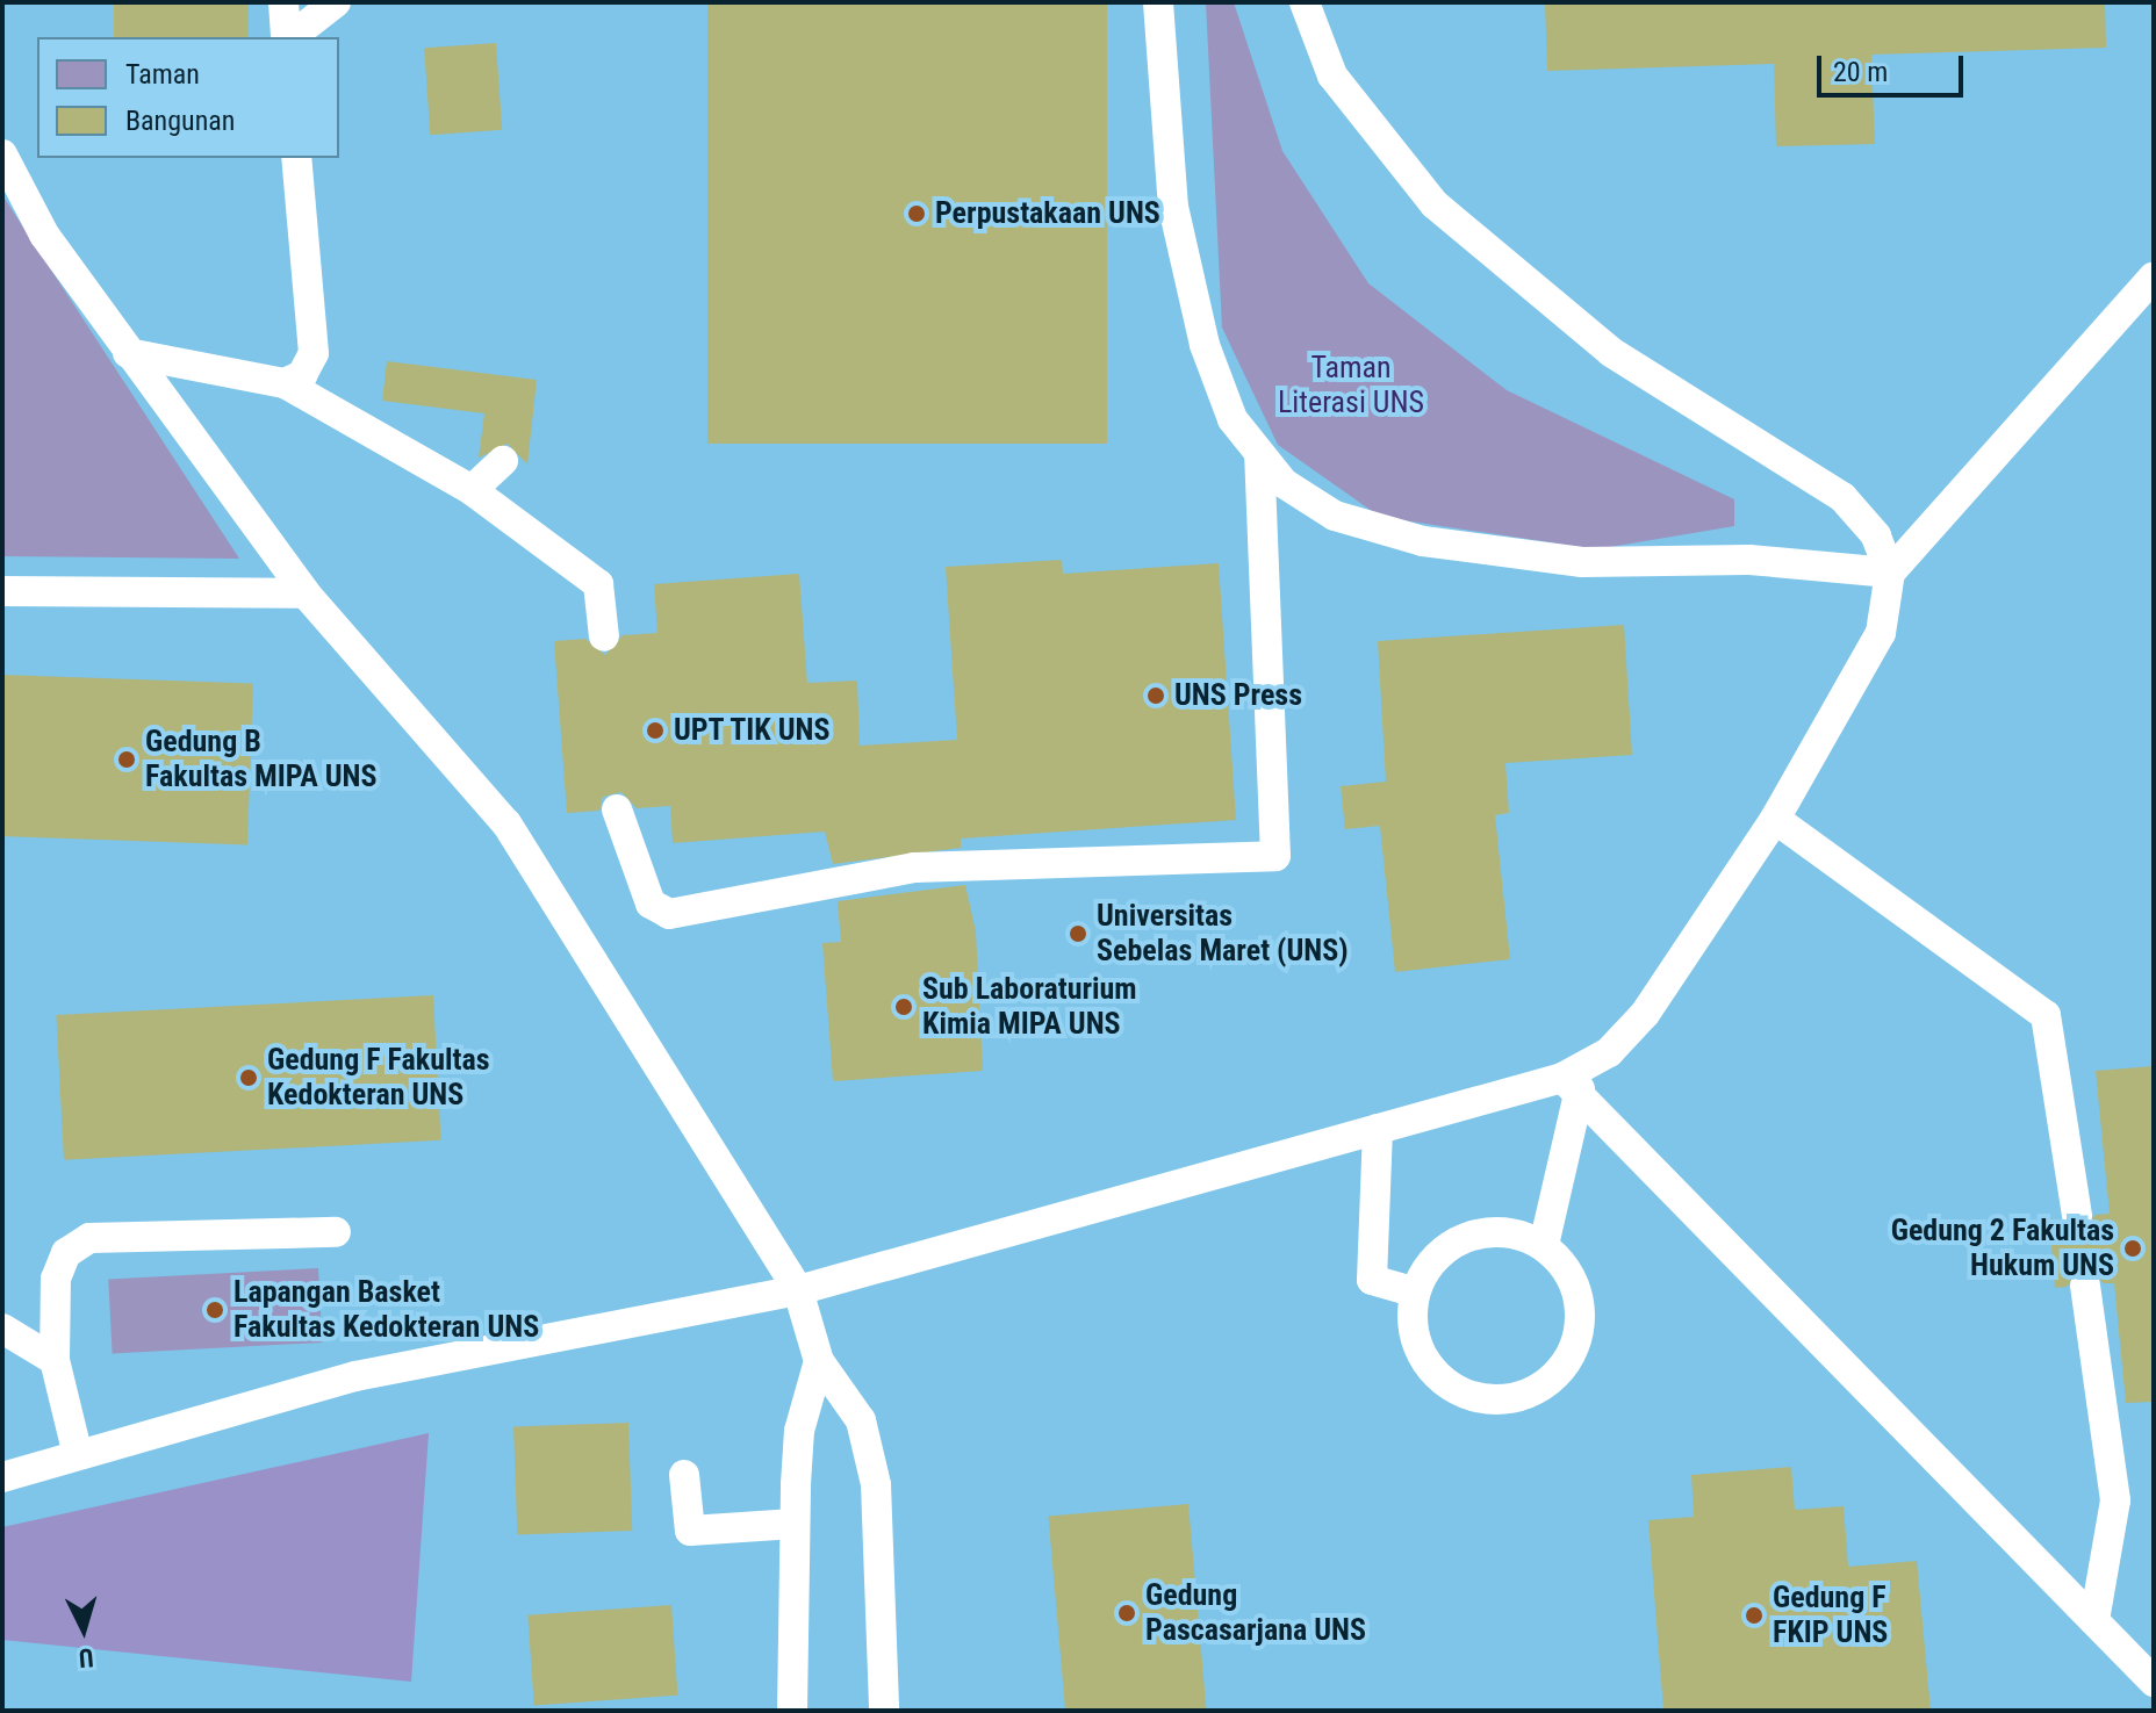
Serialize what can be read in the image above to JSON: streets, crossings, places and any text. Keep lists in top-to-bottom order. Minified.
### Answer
{"parks":["Taman Literasi UNS"],"places":["Perpustakaan UNS","UNS Press","UPT TIK UNS","Gedung B Fakultas MIPA UNS","Universitas Sebelas Maret (UNS)","Sub Laboraturium Kimia MIPA UNS","Gedung F Fakultas Kedokteran UNS","Gedung 2 Fakultas Hukum UNS","Lapangan Basket Fakultas Kedokteran UNS","Gedung Pascasarjana UNS","Gedung F FKIP UNS"],"legend":["Taman","Bangunan"],"scale_bar":"20 m","north":"bottom"}
